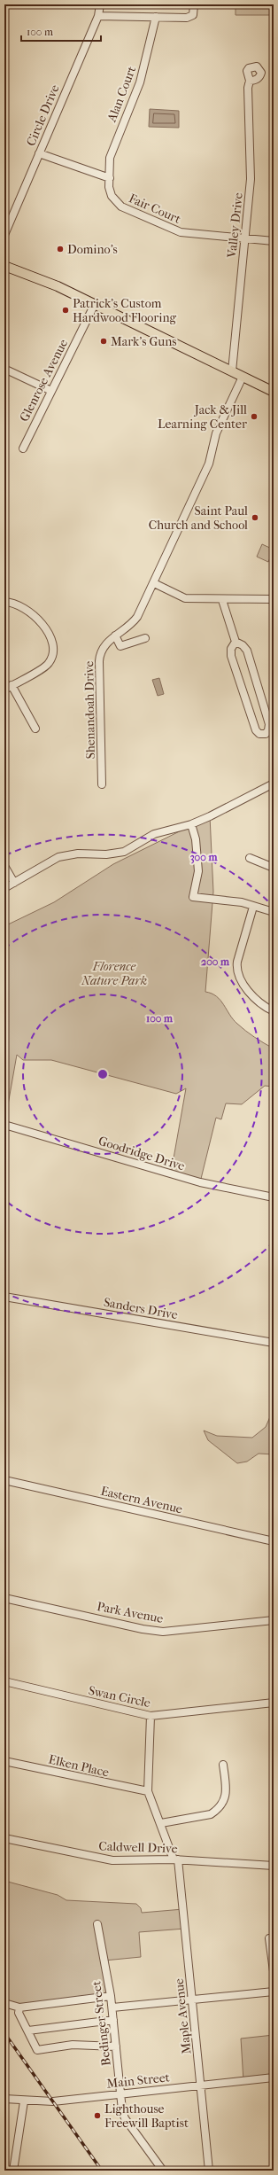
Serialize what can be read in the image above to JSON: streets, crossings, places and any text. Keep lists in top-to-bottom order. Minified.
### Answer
{"streets":{"street":["Alan Court","Circle Drive","Fair Court","Valley Drive","Glenrose Avenue","Shenandoah Drive","Goodridge Drive","Sanders Drive","Eastern Avenue","Park Avenue","Swan Circle","Elken Place","Caldwell Drive","Maple Avenue","Bedinger Street","Main Street"]},"crossings":[["Alan Court","Fair Court"],["Fair Court","Valley Drive"],["Swan Circle","Maple Avenue"],["Elken Place","Maple Avenue"],["Caldwell Drive","Maple Avenue"],["Maple Avenue","Main Street"],["Bedinger Street","Main Street"]],"parks":["Florence Nature Park"],"places":["Domino's","Patrick’s Custom Hardwood Flooring","Mark’s Guns","Jack & Jill Learning Center","Saint Paul Church and School","Lighthouse Freewill Baptist"],"scale_bar":"100 m","rings":["300 m","200 m","100 m"]}
